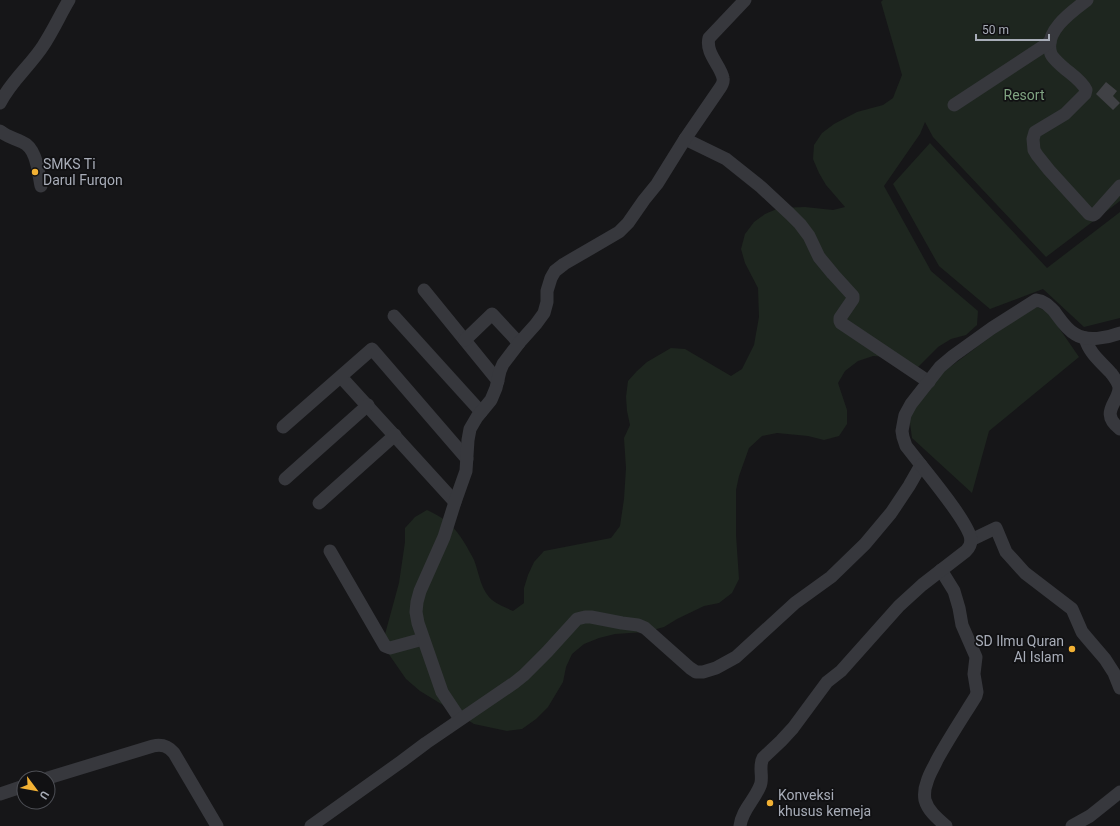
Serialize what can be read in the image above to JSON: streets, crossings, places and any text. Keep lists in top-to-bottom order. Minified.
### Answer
{"parks":["Resort"],"places":["SMKS Ti Darul Furqon","SD Ilmu Quran Al Islam","Konveksi khusus kemeja"],"scale_bar":"50 m","north":"bottom right"}
